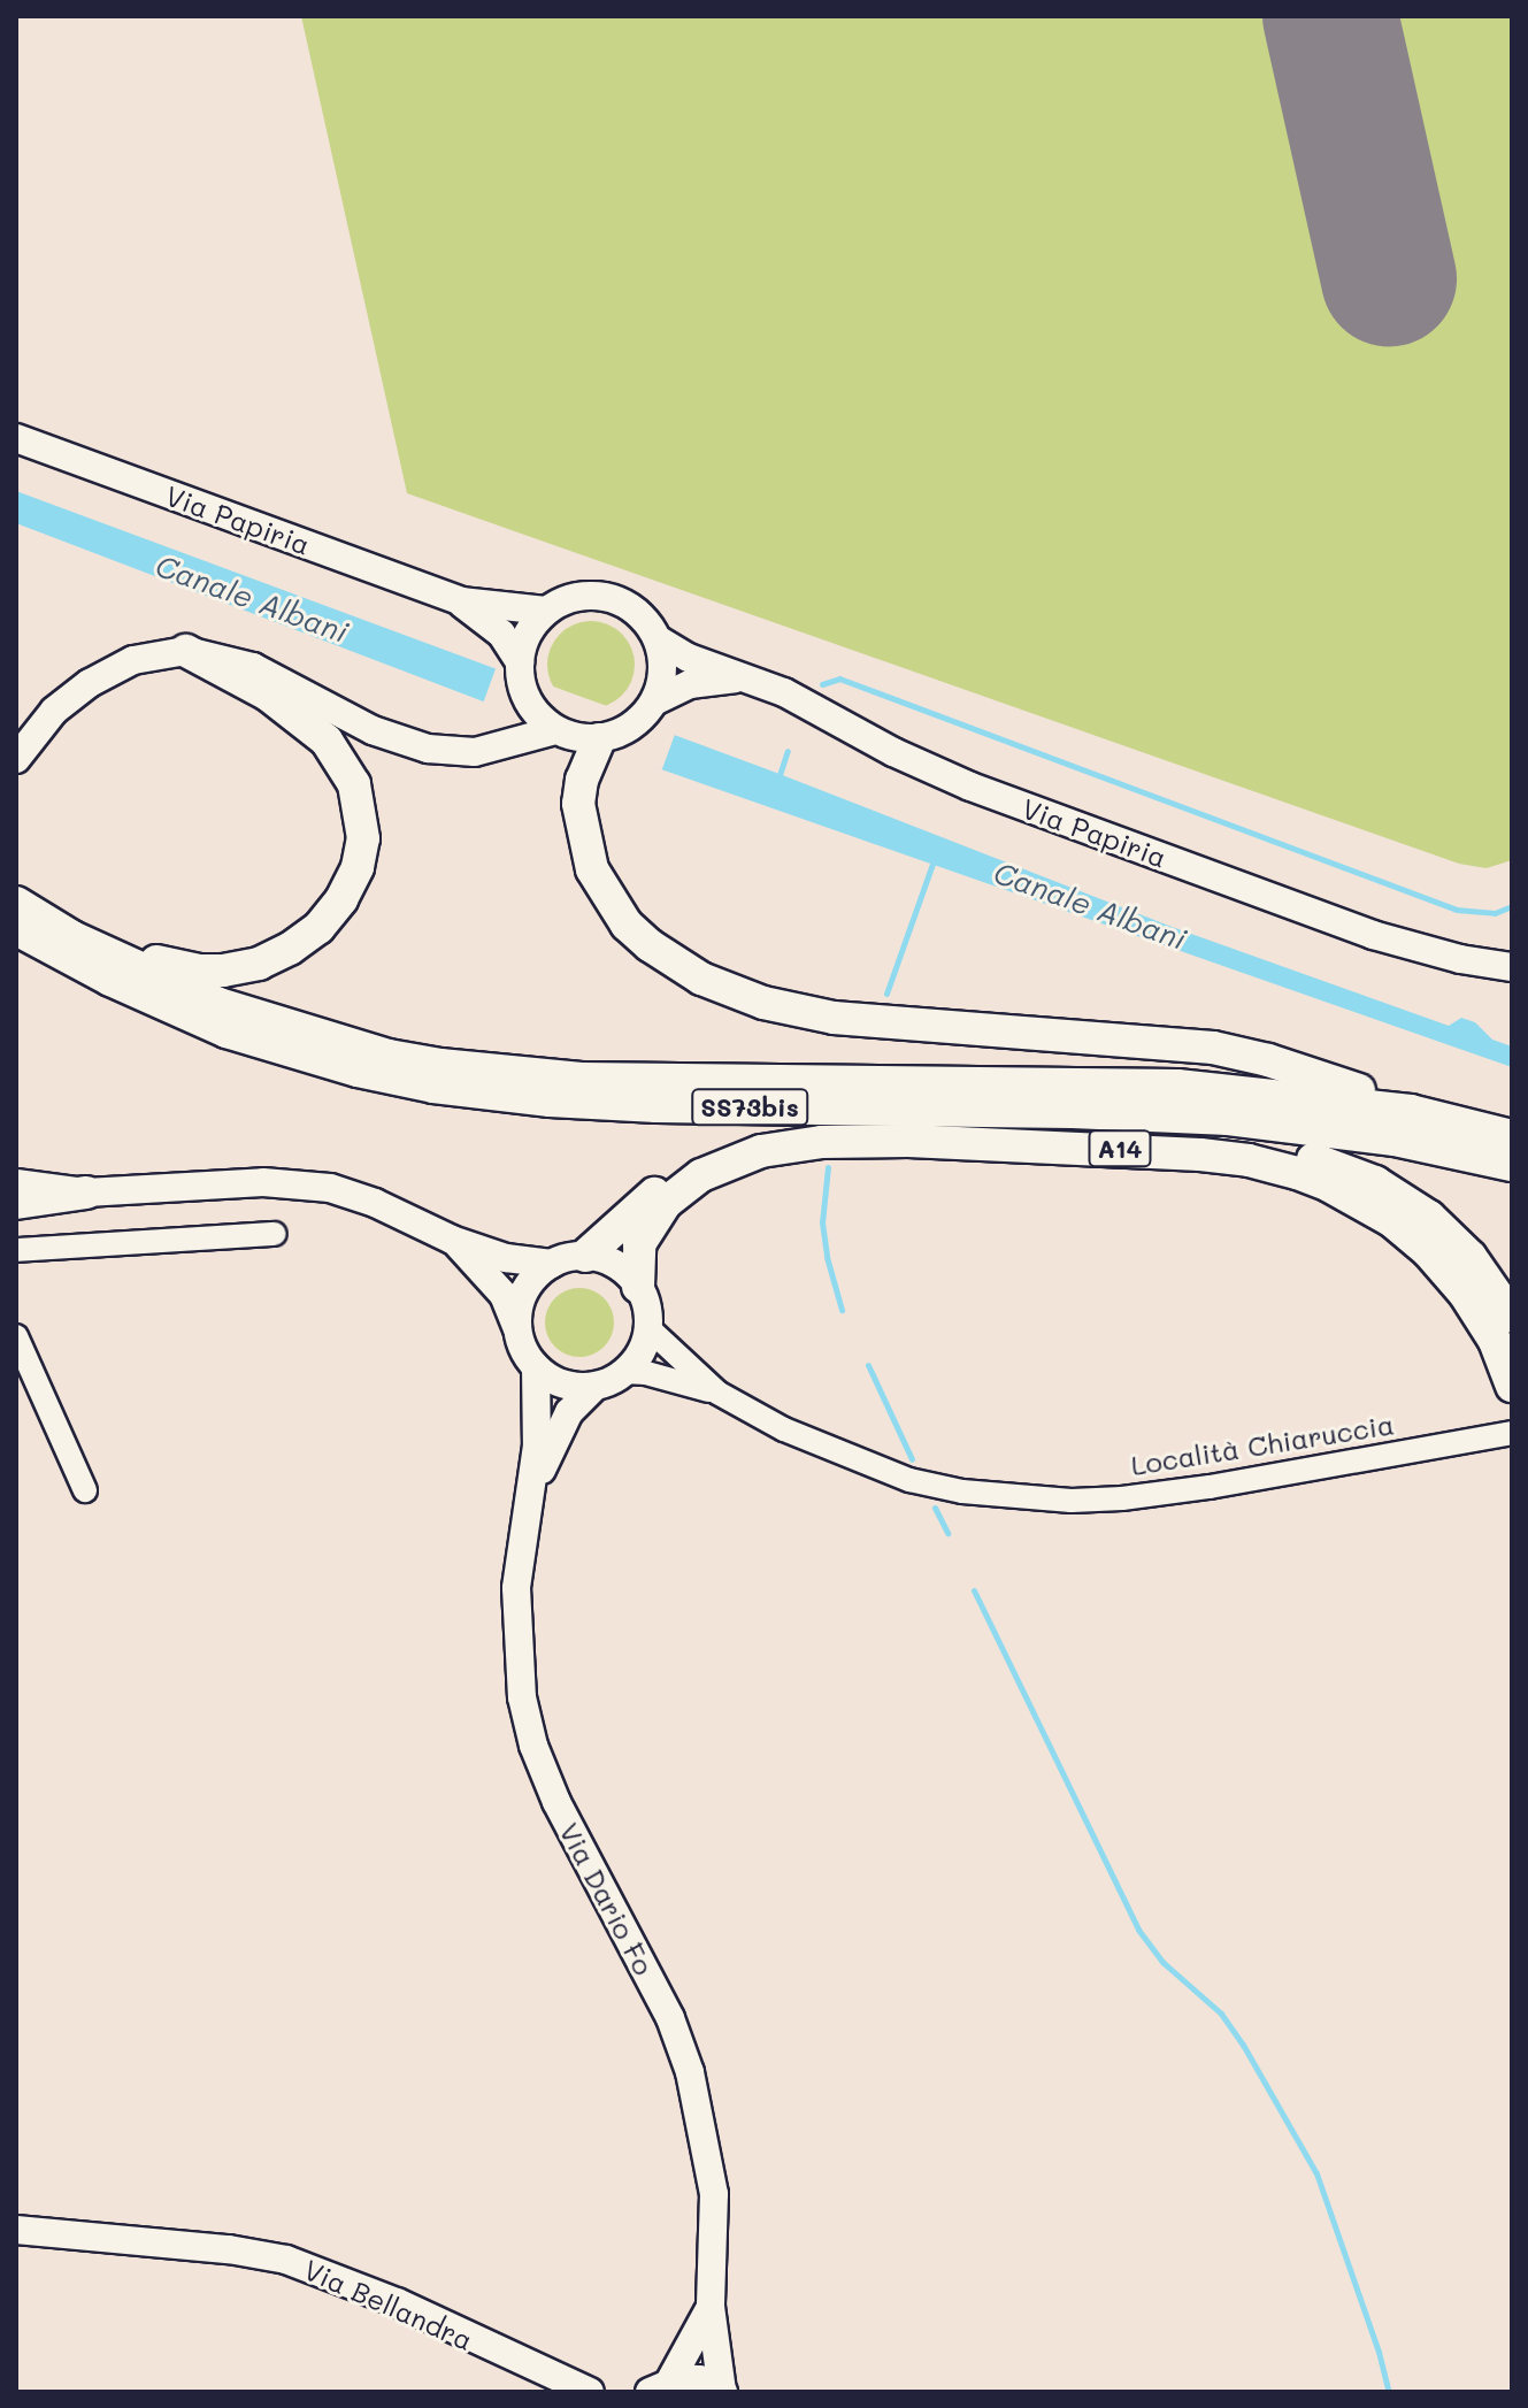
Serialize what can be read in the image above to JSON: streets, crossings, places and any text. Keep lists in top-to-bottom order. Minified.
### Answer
{"streets":{"highway":["SS73bis","A14"],"main road":["Via Papiria","Via Dario Fo","Via Bellandra"],"street":["Località Chiaruccia"]},"crossings":[["A14","Via Dario Fo"]],"water":["Canale Albani"]}
